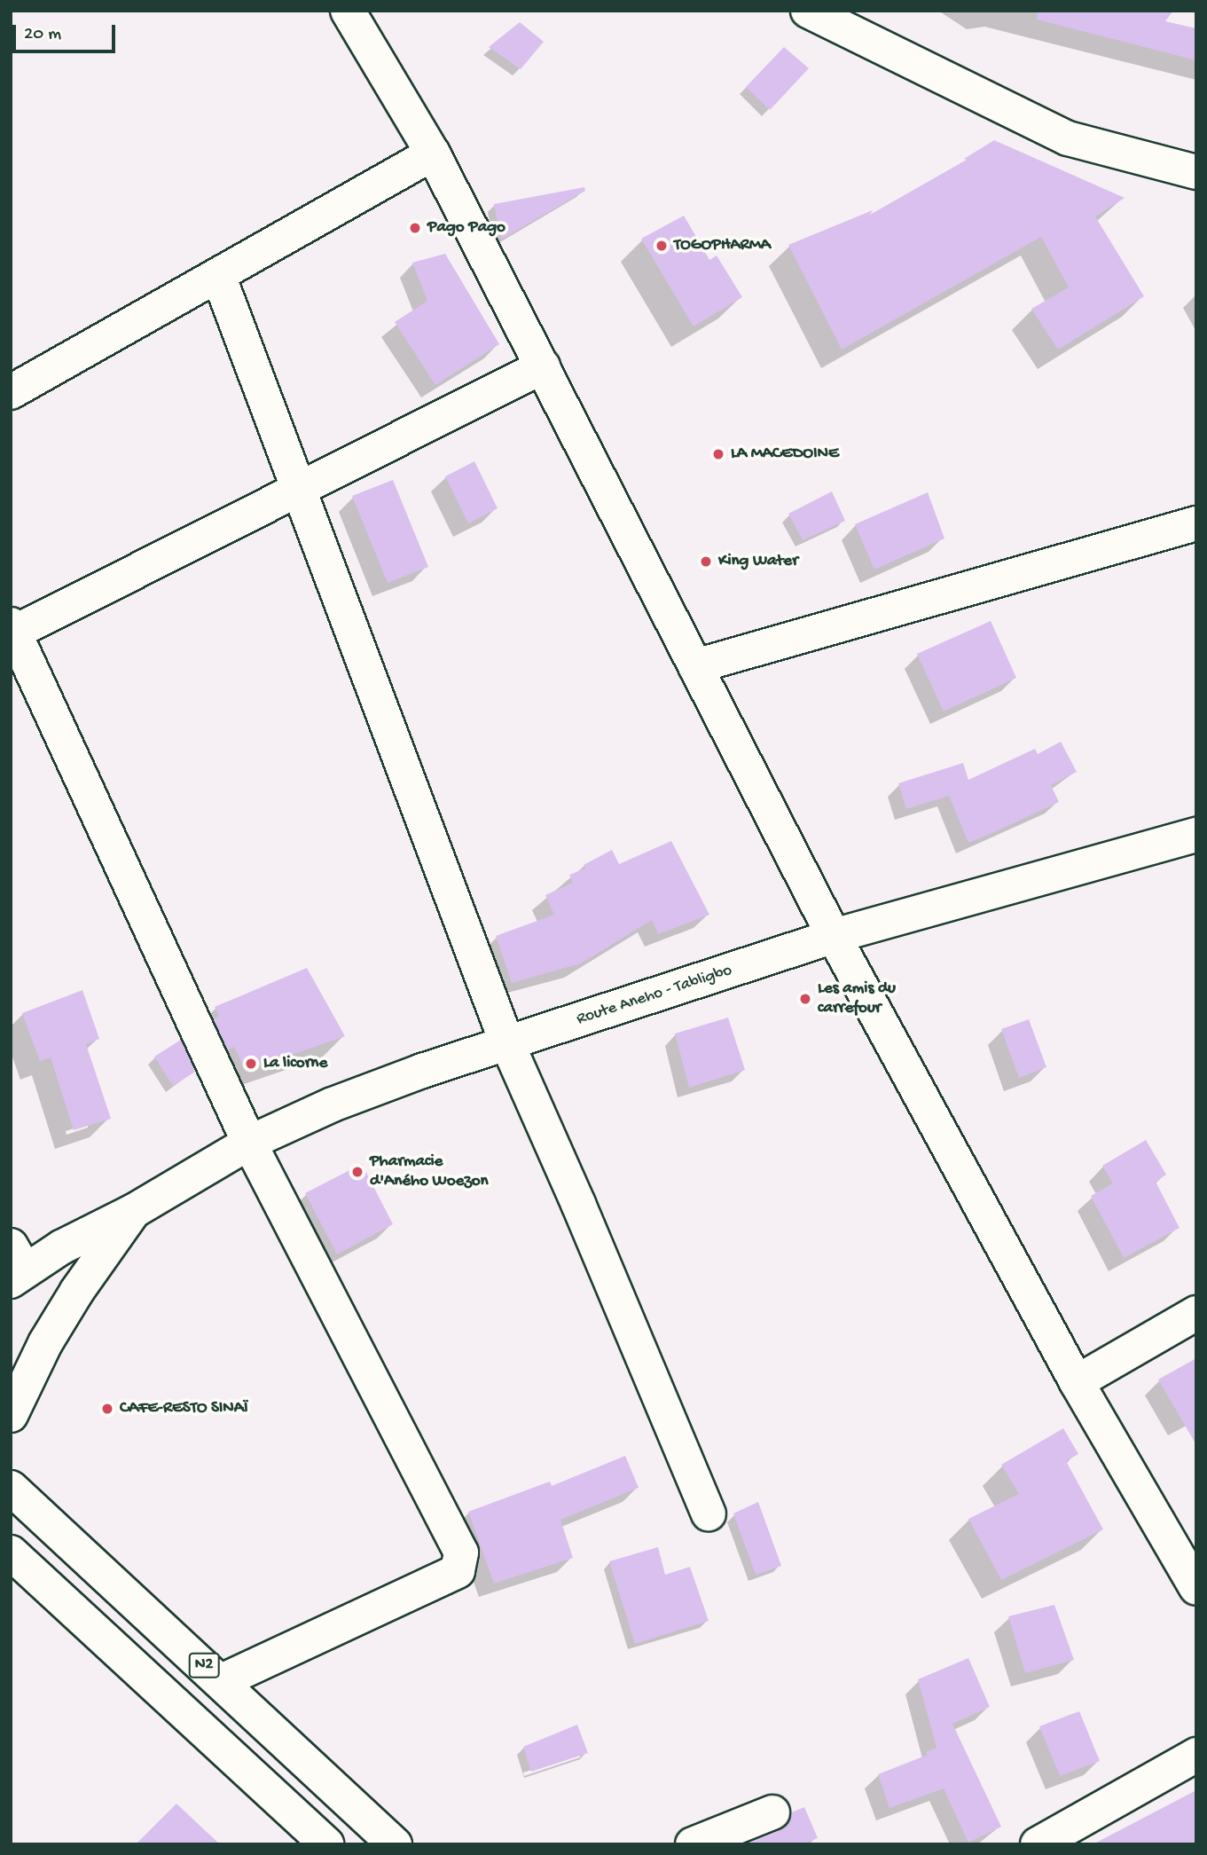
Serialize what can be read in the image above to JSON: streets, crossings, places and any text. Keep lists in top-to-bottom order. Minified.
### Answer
{"streets":{"main road":["Route Aneho - Tabligbo","N2"]},"places":["Pago Pago","TOGOPHARMA","LA MACEDOINE","King Water","Les amis du carrefour","La licorne","Pharmacie d'Aného Woezon","CAFE-RESTO SINAÏ"],"scale_bar":"20 m"}
